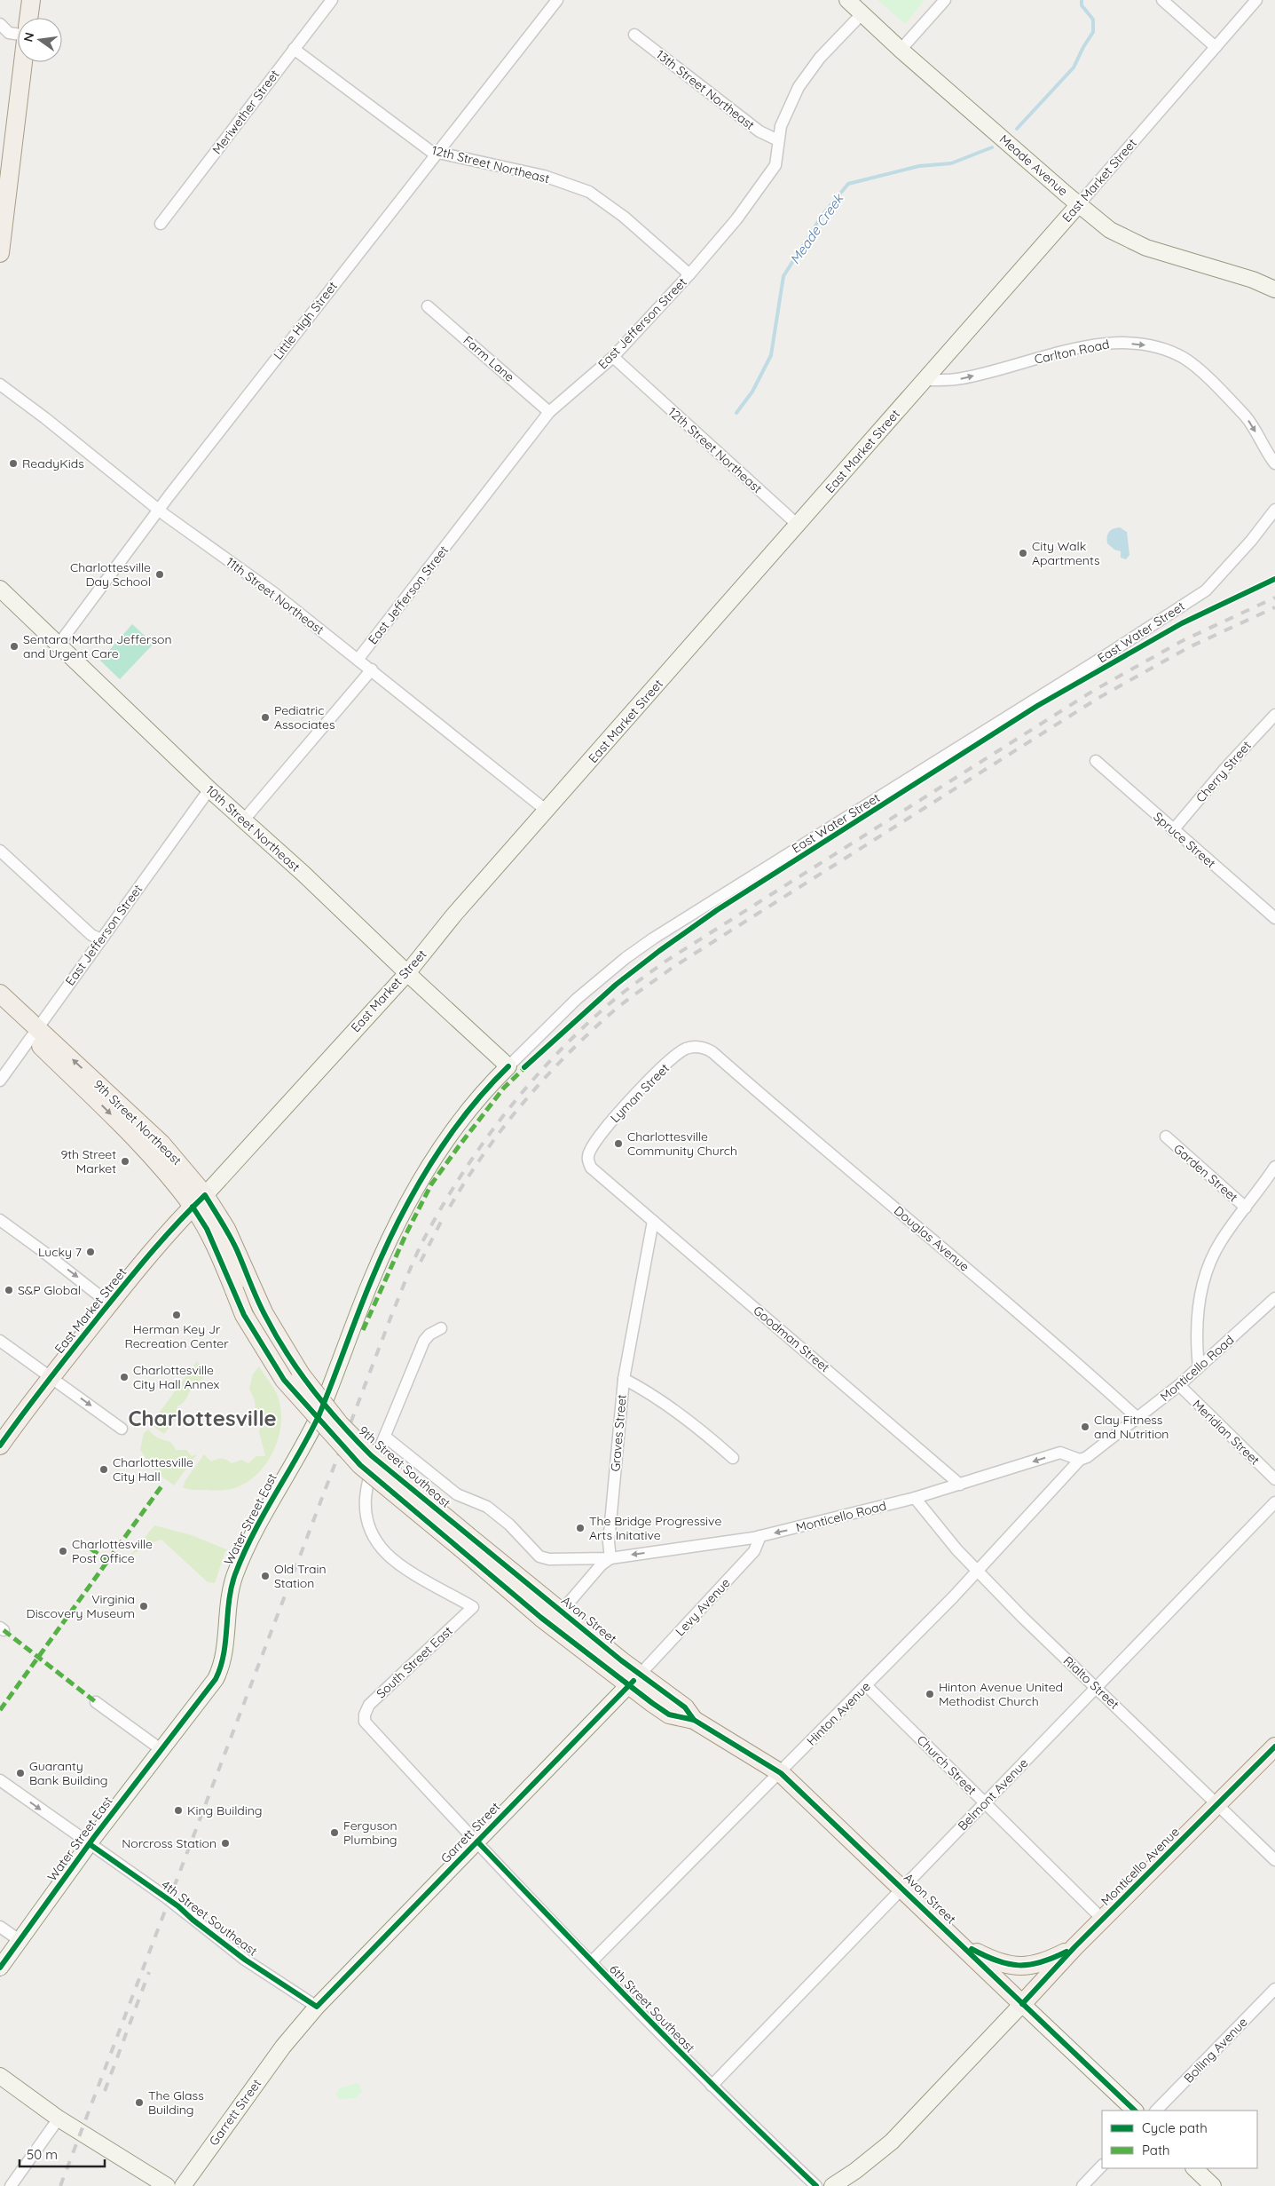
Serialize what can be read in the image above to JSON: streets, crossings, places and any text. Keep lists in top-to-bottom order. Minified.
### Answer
{"streets":{"main road":["East Market Street","9th Street Northeast","9th Street Southeast","Avon Street","Monticello Avenue"],"street":["13th Street Northeast","Meriwether Street","12th Street Northeast","Meade Avenue","Little High Street","East Jefferson Street","Carlton Road","Farm Lane","11th Street Northeast","East Water Street","Cherry Street","10th Street Northeast","Spruce Street","Lyman Street","Garden Street","Douglas Avenue","Goodman Street","Monticello Road","Meridian Street","Graves Street","Water Street East","Levy Avenue","South Street East","Rialto Street","Hinton Avenue","Church Street","Belmont Avenue","Garrett Street","4th Street Southeast","6th Street Southeast","Bolling Avenue"]},"crossings":[["13th Street Northeast","East Jefferson Street"],["Meriwether Street","12th Street Northeast"],["12th Street Northeast","East Market Street"],["12th Street Northeast","Little High Street"],["12th Street Northeast","East Jefferson Street"],["Meade Avenue","East Market Street"],["Meade Avenue","East Jefferson Street"],["East Market Street","Carlton Road"],["East Market Street","11th Street Northeast"],["East Market Street","10th Street Northeast"],["East Market Street","9th Street Northeast"],["Little High Street","11th Street Northeast"],["Little High Street","10th Street Northeast"],["East Jefferson Street","Farm Lane"],["East Jefferson Street","11th Street Northeast"],["East Jefferson Street","10th Street Northeast"],["East Jefferson Street","9th Street Northeast"],["East Water Street","10th Street Northeast"],["East Water Street","Water Street East"],["Cherry Street","Spruce Street"],["10th Street Northeast","Water Street East"],["Lyman Street","Douglas Avenue"],["Lyman Street","Goodman Street"],["9th Street Northeast","9th Street Southeast"],["Douglas Avenue","Monticello Road"],["Goodman Street","Monticello Road"],["Goodman Street","Graves Street"],["Monticello Road","Meridian Street"],["Monticello Road","Graves Street"],["Monticello Road","Levy Avenue"],["Monticello Road","South Street East"],["Monticello Road","Rialto Street"],["Monticello Road","Hinton Avenue"],["9th Street Southeast","Avon Street"],["Water Street East","4th Street Southeast"],["Levy Avenue","Avon Street"],["Levy Avenue","Garrett Street"],["Avon Street","Hinton Avenue"],["Avon Street","Belmont Avenue"],["Avon Street","Garrett Street"],["Avon Street","Monticello Avenue"],["South Street East","6th Street Southeast"],["Rialto Street","Hinton Avenue"],["Rialto Street","Belmont Avenue"],["Rialto Street","Monticello Avenue"],["Hinton Avenue","Church Street"],["Hinton Avenue","6th Street Southeast"],["Church Street","Belmont Avenue"],["Church Street","Monticello Avenue"],["Belmont Avenue","6th Street Southeast"],["Garrett Street","4th Street Southeast"],["Garrett Street","6th Street Southeast"]],"one_way":["Carlton Road","Monticello Road"],"districts":["Charlottesville"],"water":["Meade Creek"],"places":["ReadyKids","City Walk Apartments","Charlottesville Day School","Sentara Martha Jefferson and Urgent Care","Pediatric Associates","Charlottesville Community Church","9th Street Market","Lucky 7","S&P Global","Herman Key Jr Recreation Center","Charlottesville City Hall Annex","Clay Fitness and Nutrition","Charlottesville City Hall","The Bridge Progressive Arts Initative","Charlottesville Post Office","Old Train Station","Virginia Discovery Museum","Hinton Avenue United Methodist Church","Guaranty Bank Building","King Building","Ferguson Plumbing","Norcross Station","The Glass Building"],"legend":["Cycle path","Path"],"scale_bar":"50 m","north":"left"}
